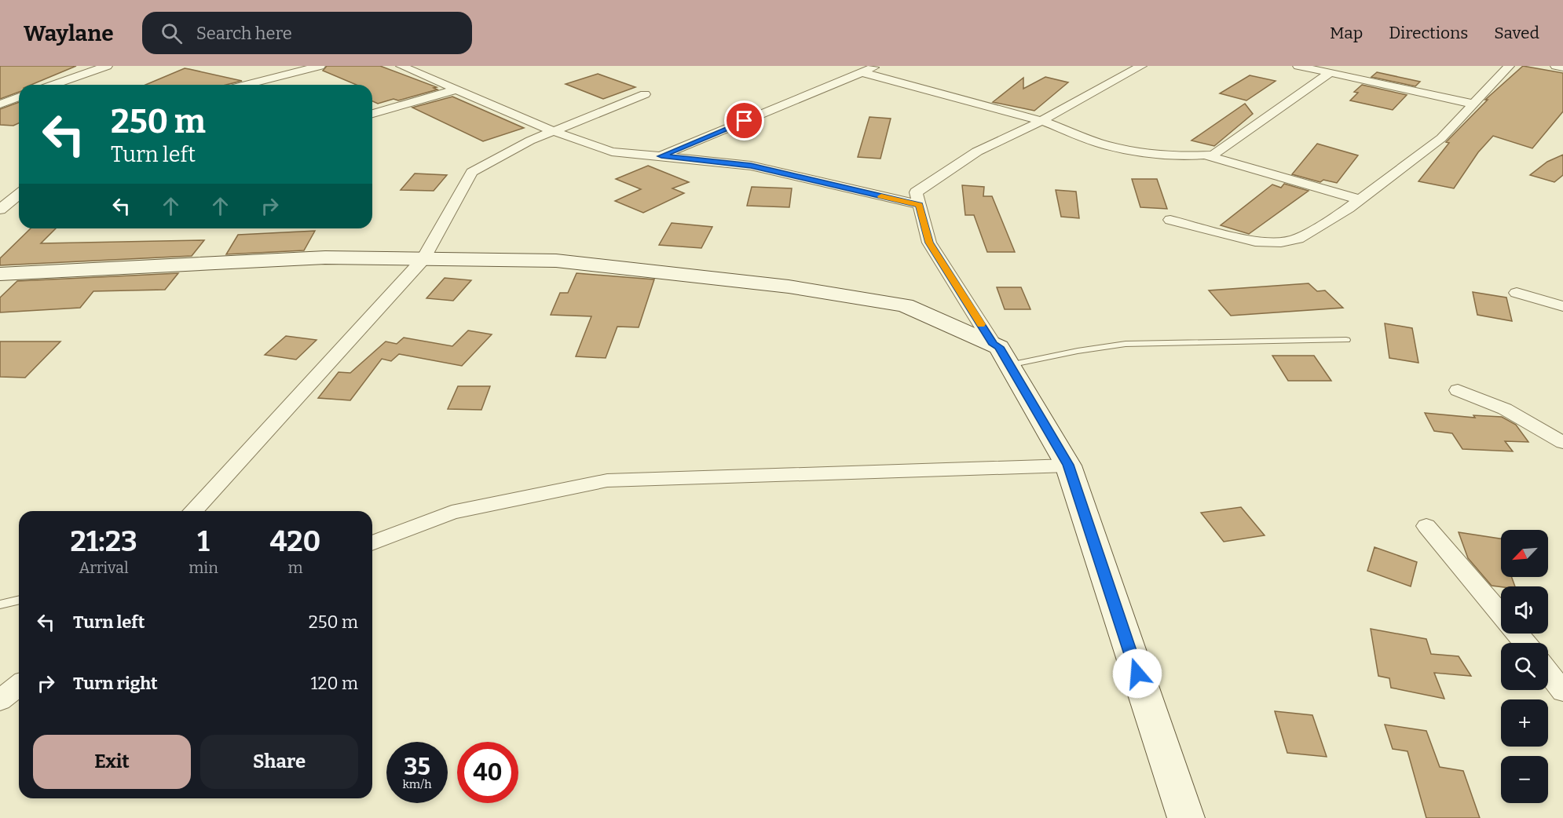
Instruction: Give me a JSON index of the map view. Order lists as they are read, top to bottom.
{
  "north": "bottom left",
  "page": {
    "header": "Waylane",
    "search": "Search here",
    "nav": ["Map", "Directions", "Saved"],
    "turn": ["250 m", "Turn left"],
    "eta": [
      "21:23",
      "Arrival",
      "1",
      "min",
      "420",
      "m"
    ],
    "map_buttons": ["+", "−"],
    "list": [
      {
        "name": "Turn left",
        "value": "250 m"
      },
      {
        "name": "Turn right",
        "value": "120 m"
      }
    ],
    "buttons": ["Exit", "Share"],
    "speed": "35 km/h",
    "limit": "40"
  }
}
